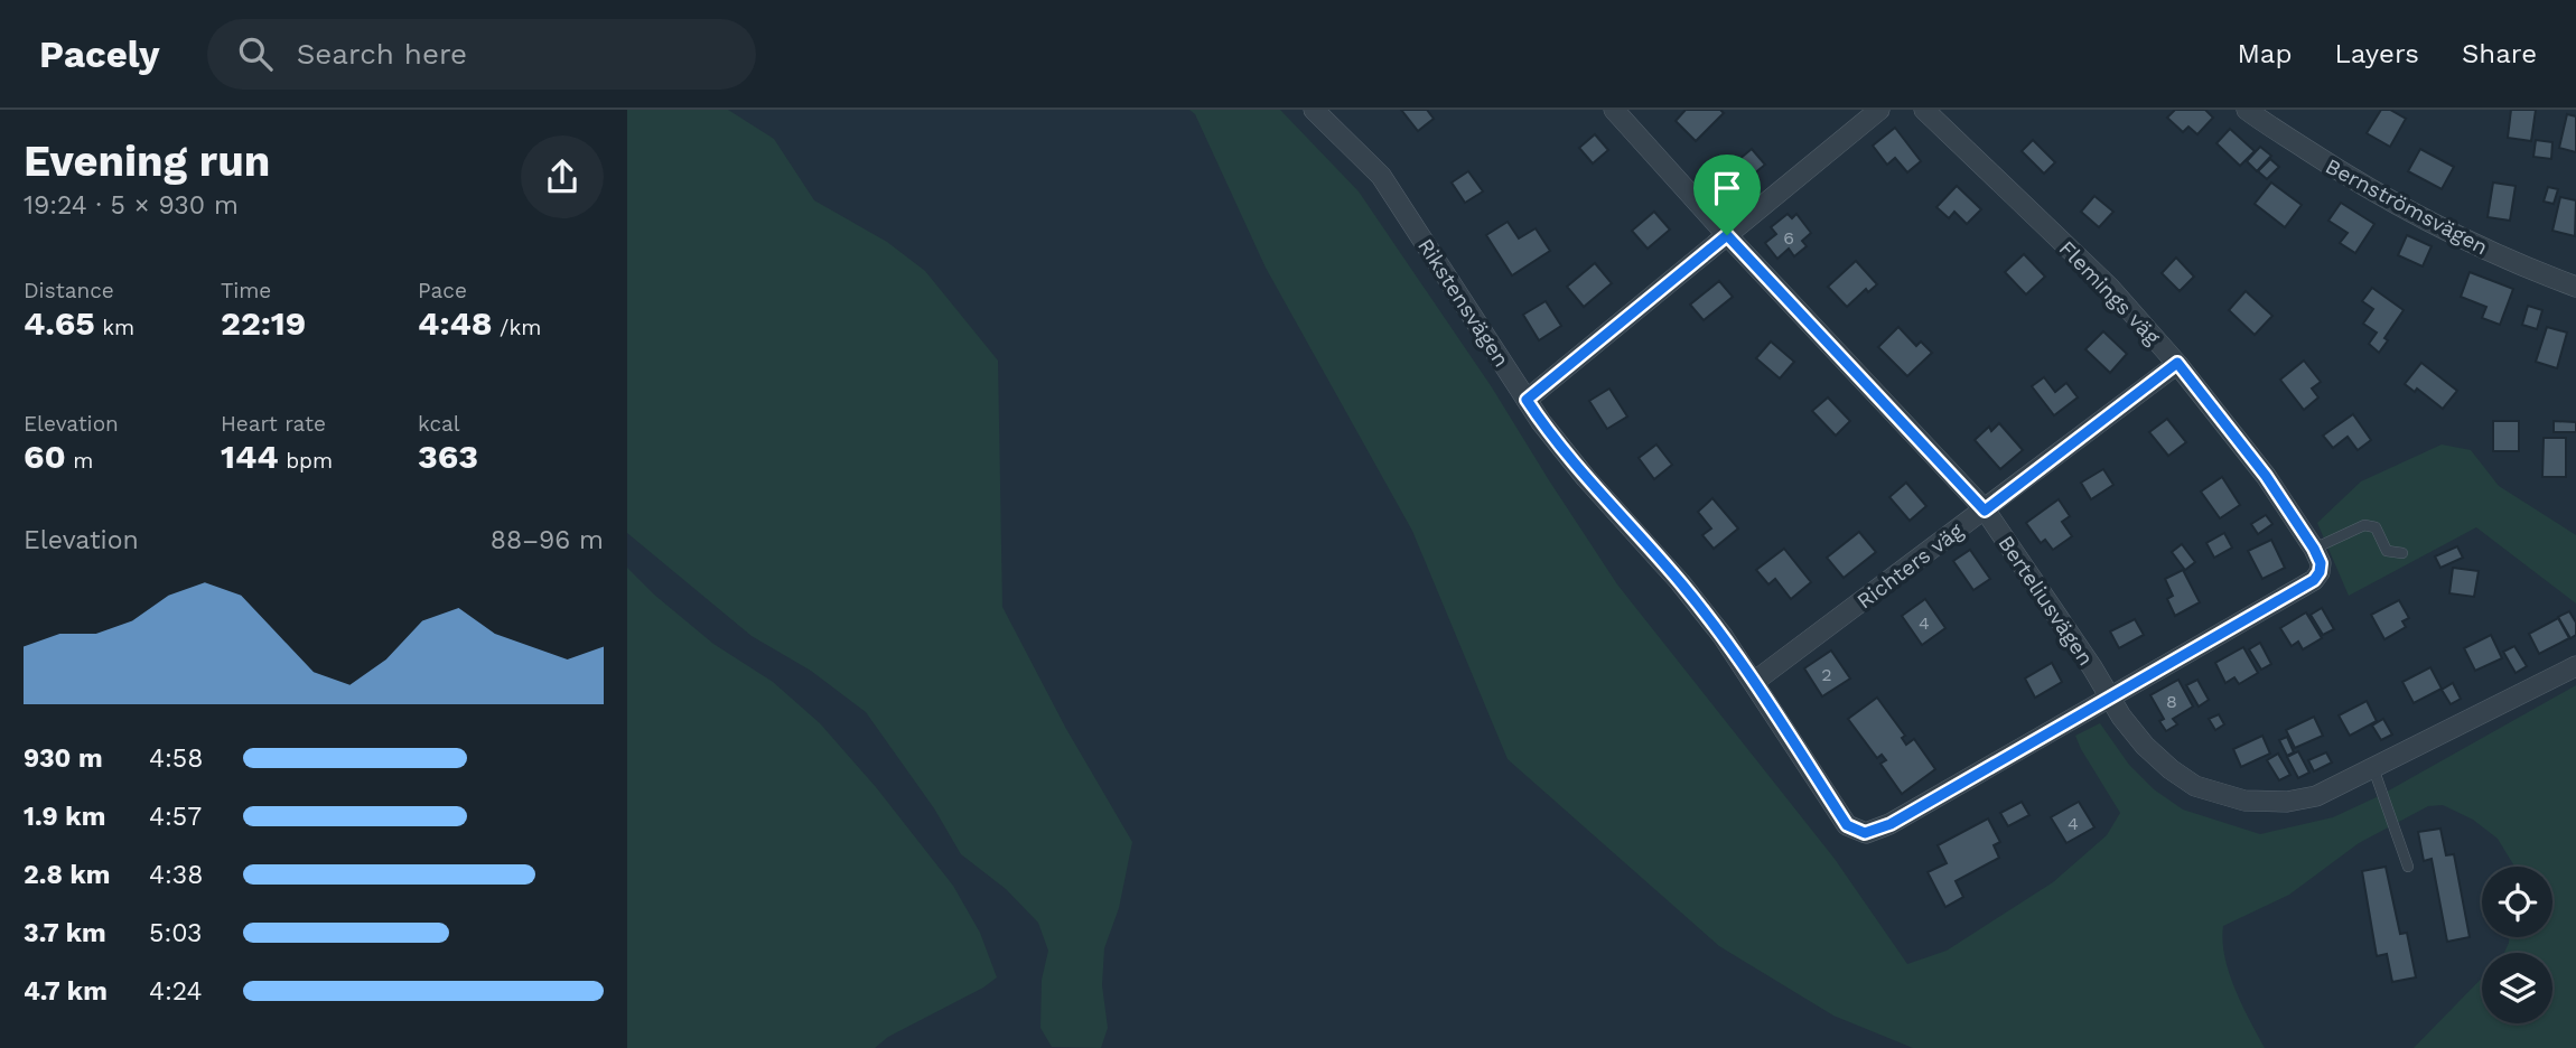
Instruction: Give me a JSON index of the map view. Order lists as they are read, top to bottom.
{
  "streets": {
    "street": [
      "Bernströmsvägen",
      "Flemings väg",
      "Rikstensvägen",
      "Richters väg",
      "Berteliusvägen"
    ]
  },
  "crossings": [
    ["Flemings väg", "Rikstensvägen"],
    ["Flemings väg", "Richters väg"],
    ["Flemings väg", "Berteliusvägen"],
    ["Rikstensvägen", "Richters väg"],
    ["Rikstensvägen", "Berteliusvägen"],
    ["Richters väg", "Berteliusvägen"]
  ],
  "house_numbers": [
    "6",
    "4",
    "2",
    "8",
    "4"
  ],
  "page": {
    "header": "Pacely",
    "search": "Search here",
    "nav": ["Map", "Layers", "Share"],
    "heading": ["Evening run", "19:24 · 5 × 930 m"],
    "stats": [
      ["Distance", "4.65 km"],
      ["Time", "22:19"],
      ["Pace", "4:48 /km"],
      ["Elevation", "60 m"],
      ["Heart rate", "144 bpm"],
      ["kcal", "363"]
    ],
    "chart": ["Elevation", "88–96 m"],
    "list": [
      {
        "name": "930 m",
        "note": "4:58"
      },
      {
        "name": "1.9 km",
        "note": "4:57"
      },
      {
        "name": "2.8 km",
        "note": "4:38"
      },
      {
        "name": "3.7 km",
        "note": "5:03"
      },
      {
        "name": "4.7 km",
        "note": "4:24"
      }
    ]
  }
}
